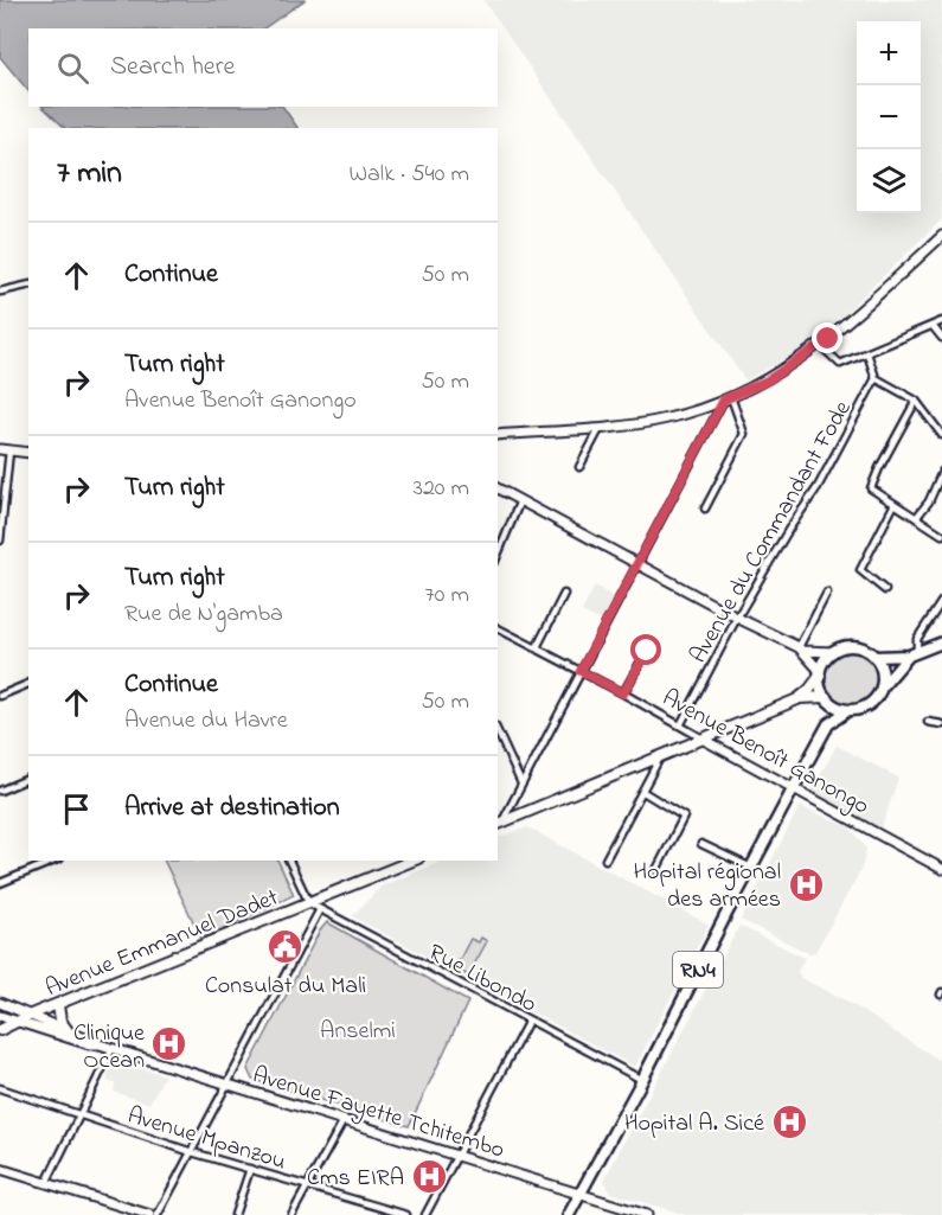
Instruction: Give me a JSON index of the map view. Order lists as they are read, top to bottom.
{
  "streets": {
    "highway": ["RN4"],
    "main road": ["Avenue Emmanuel Dadet"],
    "street": [
      "Avenue du Commandant Fode",
      "Avenue Benoît Ganongo",
      "Rue Libondo",
      "Avenue Fayette Tchitembo",
      "Avenue Mpanzou"
    ]
  },
  "crossings": [
    ["Avenue du Commandant Fode", "Avenue Benoît Ganongo"],
    ["Avenue Benoît Ganongo", "RN4"],
    ["Avenue Emmanuel Dadet", "Rue Libondo"],
    ["Avenue Emmanuel Dadet", "Avenue Fayette Tchitembo"],
    ["RN4", "Rue Libondo"],
    ["RN4", "Avenue Fayette Tchitembo"]
  ],
  "parks": ["Anselmi"],
  "places": {
    "hospital": [
      "Hopital régional des armées",
      "Clinique Ocean",
      "Hopital A. Sicé",
      "Cms EIRA"
    ],
    "public building": ["Consulat du Mali"]
  },
  "page": {
    "map_buttons": ["+", "−"],
    "search": "Search here",
    "heading": ["7 min", "Walk · 540 m"],
    "list": [
      ["Continue", "50 m"],
      ["Turn right", "Avenue Benoît Ganongo", "50 m"],
      ["Turn right", "320 m"],
      ["Turn right", "Rue de N'gamba", "70 m"],
      ["Continue", "Avenue du Havre", "50 m"],
      "Arrive at destination"
    ]
  }
}
